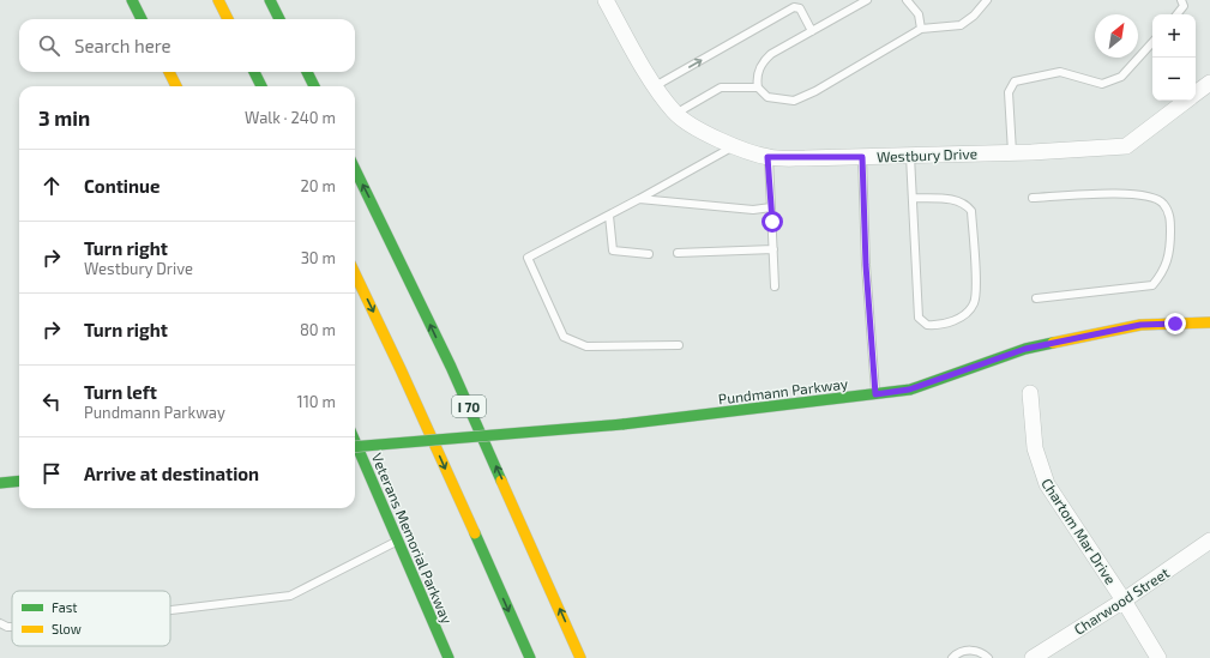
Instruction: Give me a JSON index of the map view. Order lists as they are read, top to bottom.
{
  "streets": {
    "main road": ["Pundmann Parkway", "I 70", "Veterans Memorial Parkway"],
    "street": ["Westbury Drive", "Chartom Mar Drive", "Charwood Street"]
  },
  "crossings": [
    ["Chartom Mar Drive", "Charwood Street"]
  ],
  "legend": ["Fast", "Slow"],
  "north": "top right",
  "page": {
    "map_buttons": ["+", "−"],
    "search": "Search here",
    "heading": ["3 min", "Walk · 240 m"],
    "list": [
      ["Continue", "20 m"],
      ["Turn right", "Westbury Drive", "30 m"],
      ["Turn right", "80 m"],
      ["Turn left", "Pundmann Parkway", "110 m"],
      "Arrive at destination"
    ]
  }
}
